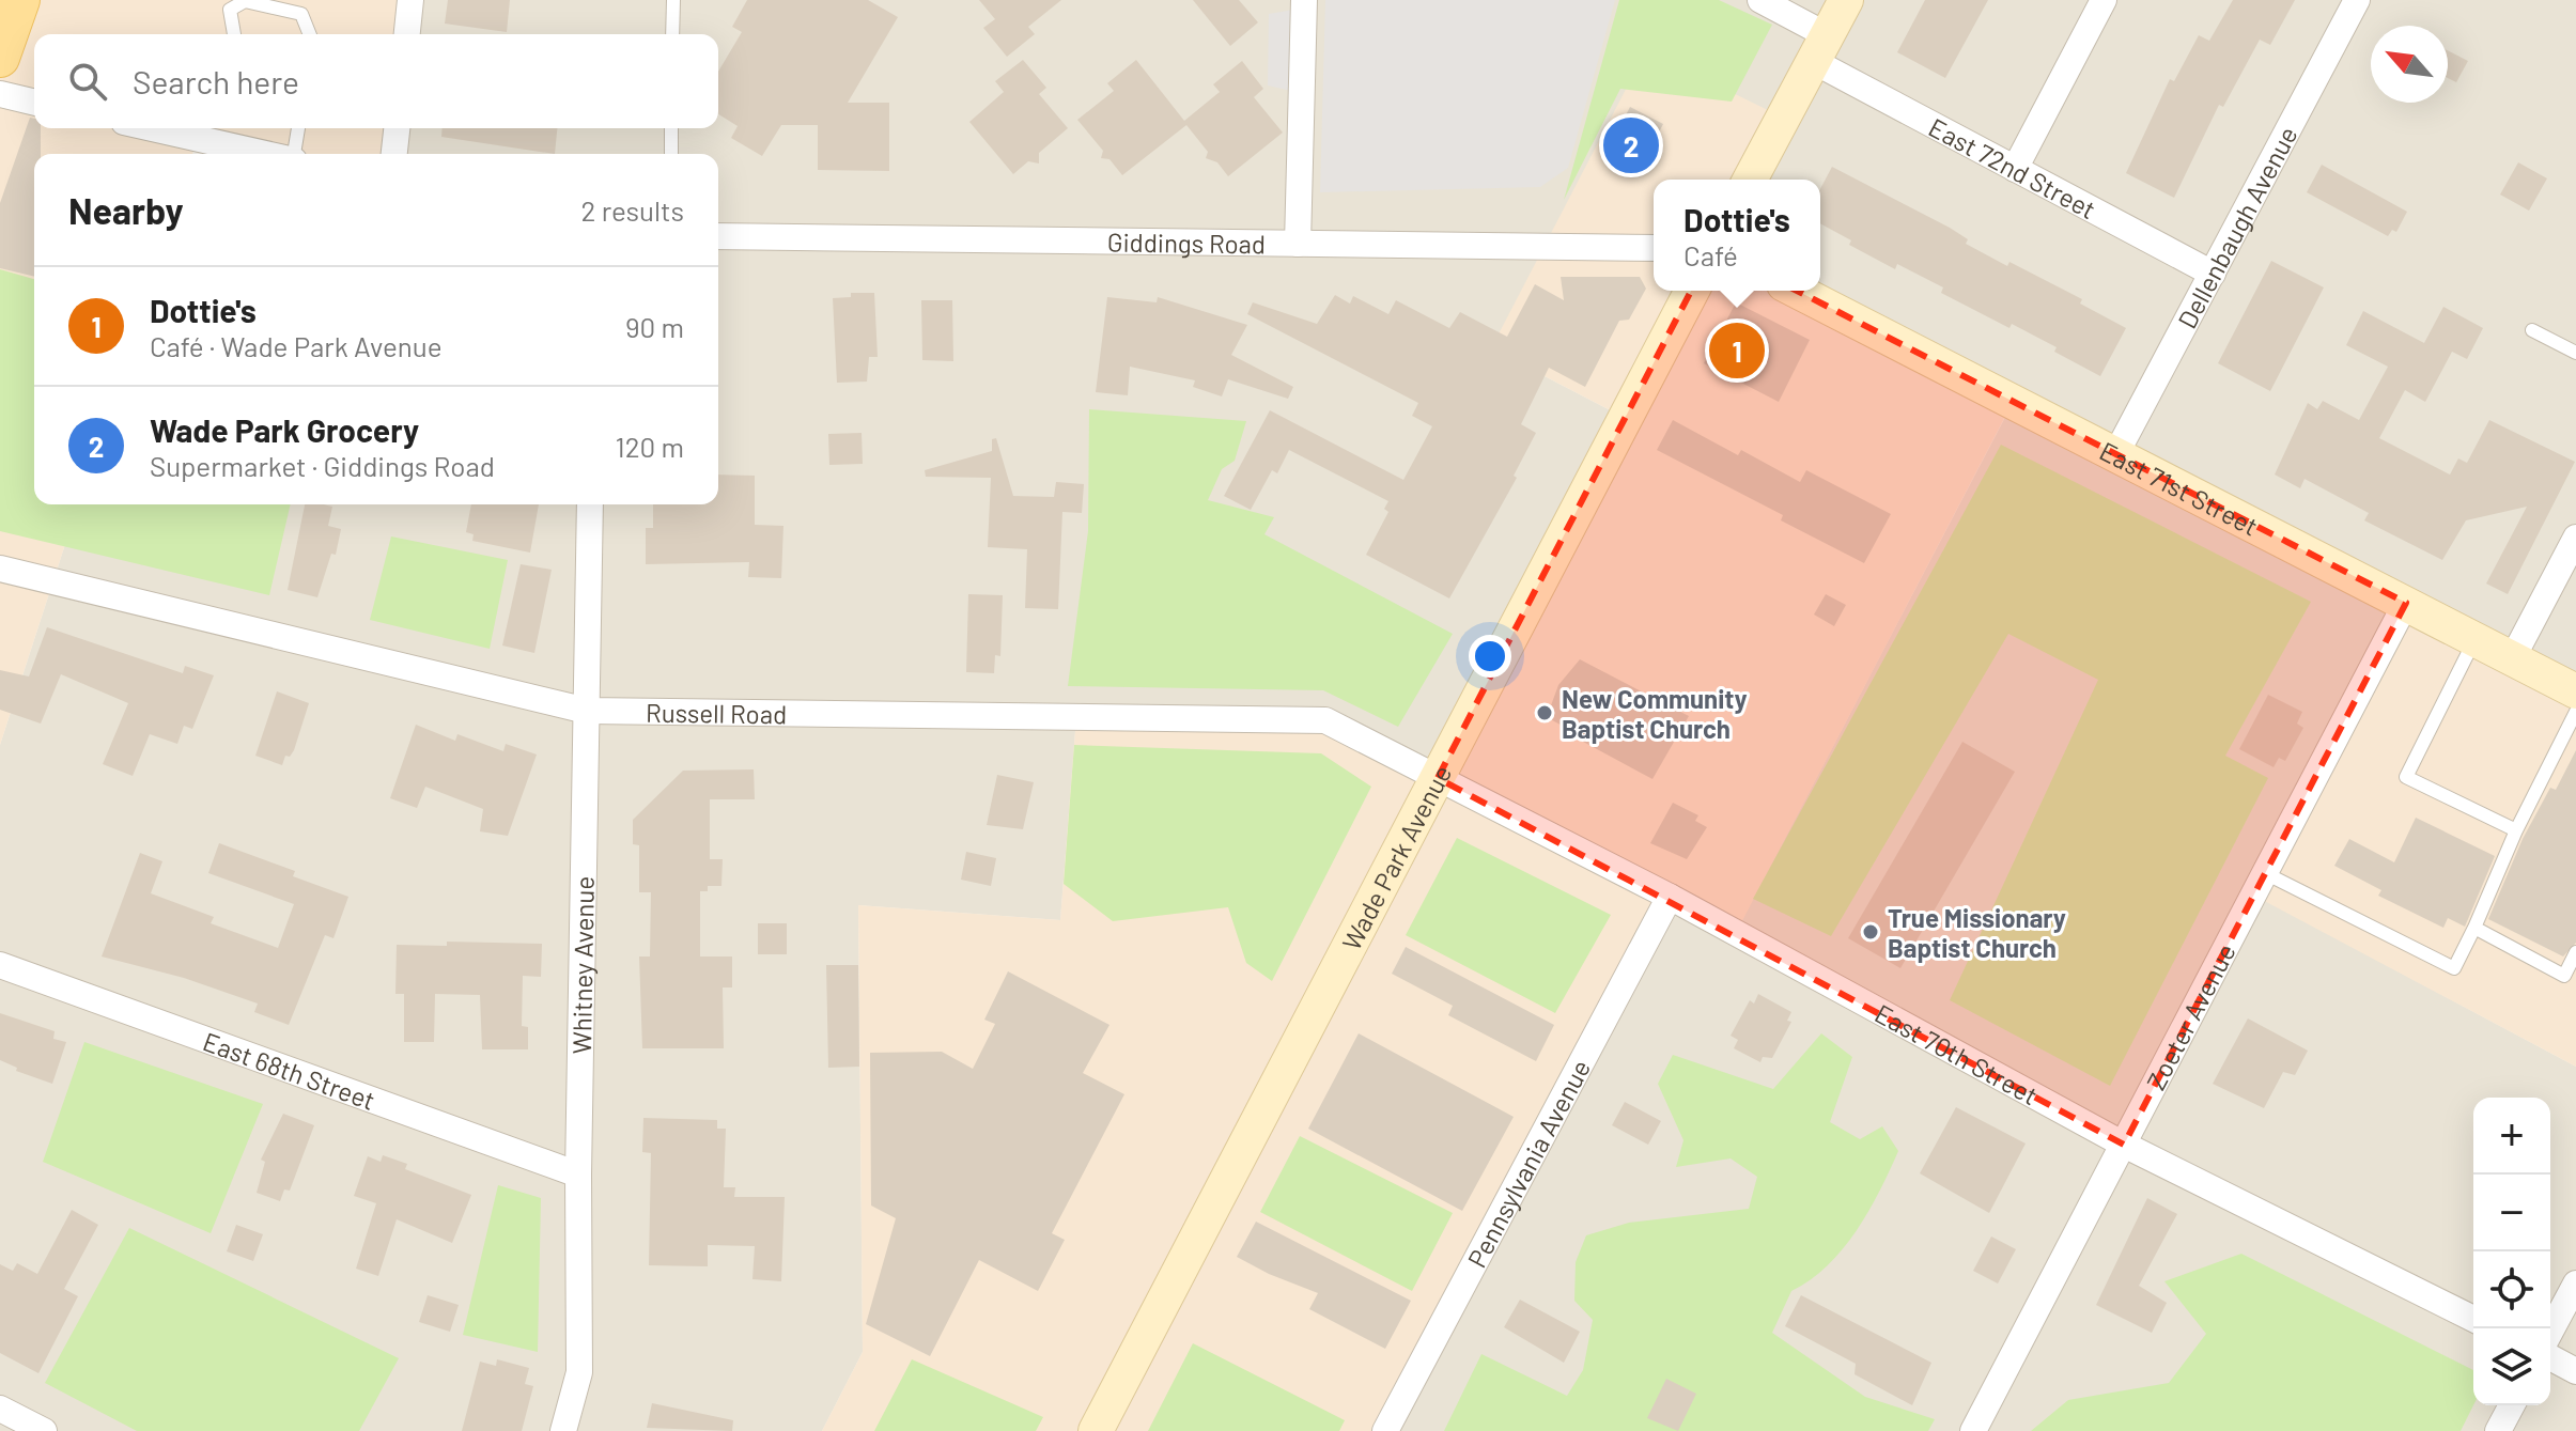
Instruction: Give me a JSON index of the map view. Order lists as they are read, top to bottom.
{
  "streets": {
    "street": [
      "East 72nd Street",
      "Dellenbaugh Avenue",
      "Giddings Road",
      "East 71st Street",
      "Russell Road",
      "Wade Park Avenue",
      "Whitney Avenue",
      "Zoeter Avenue",
      "East 70th Street",
      "East 68th Street",
      "Pennsylvania Avenue"
    ]
  },
  "crossings": [
    ["East 72nd Street", "Dellenbaugh Avenue"],
    ["Dellenbaugh Avenue", "East 71st Street"],
    ["East 71st Street", "Zoeter Avenue"],
    ["Russell Road", "Wade Park Avenue"],
    ["Russell Road", "Whitney Avenue"],
    ["Russell Road", "East 70th Street"],
    ["Wade Park Avenue", "East 70th Street"],
    ["Whitney Avenue", "East 68th Street"],
    ["Zoeter Avenue", "East 70th Street"],
    ["East 70th Street", "Pennsylvania Avenue"]
  ],
  "places": ["New Community Baptist Church", "True Missionary Baptist Church"],
  "north": "top left",
  "page": {
    "search": "Search here",
    "pins": ["2", "1"],
    "heading": ["Nearby", "2 results"],
    "popup": ["Dottie's", "Café"],
    "list": [
      {
        "mark": "1",
        "name": "Dottie's",
        "note": "Café · Wade Park Avenue",
        "value": "90 m"
      },
      {
        "mark": "2",
        "name": "Wade Park Grocery",
        "note": "Supermarket · Giddings Road",
        "value": "120 m"
      }
    ],
    "map_buttons": ["+", "−"]
  }
}
